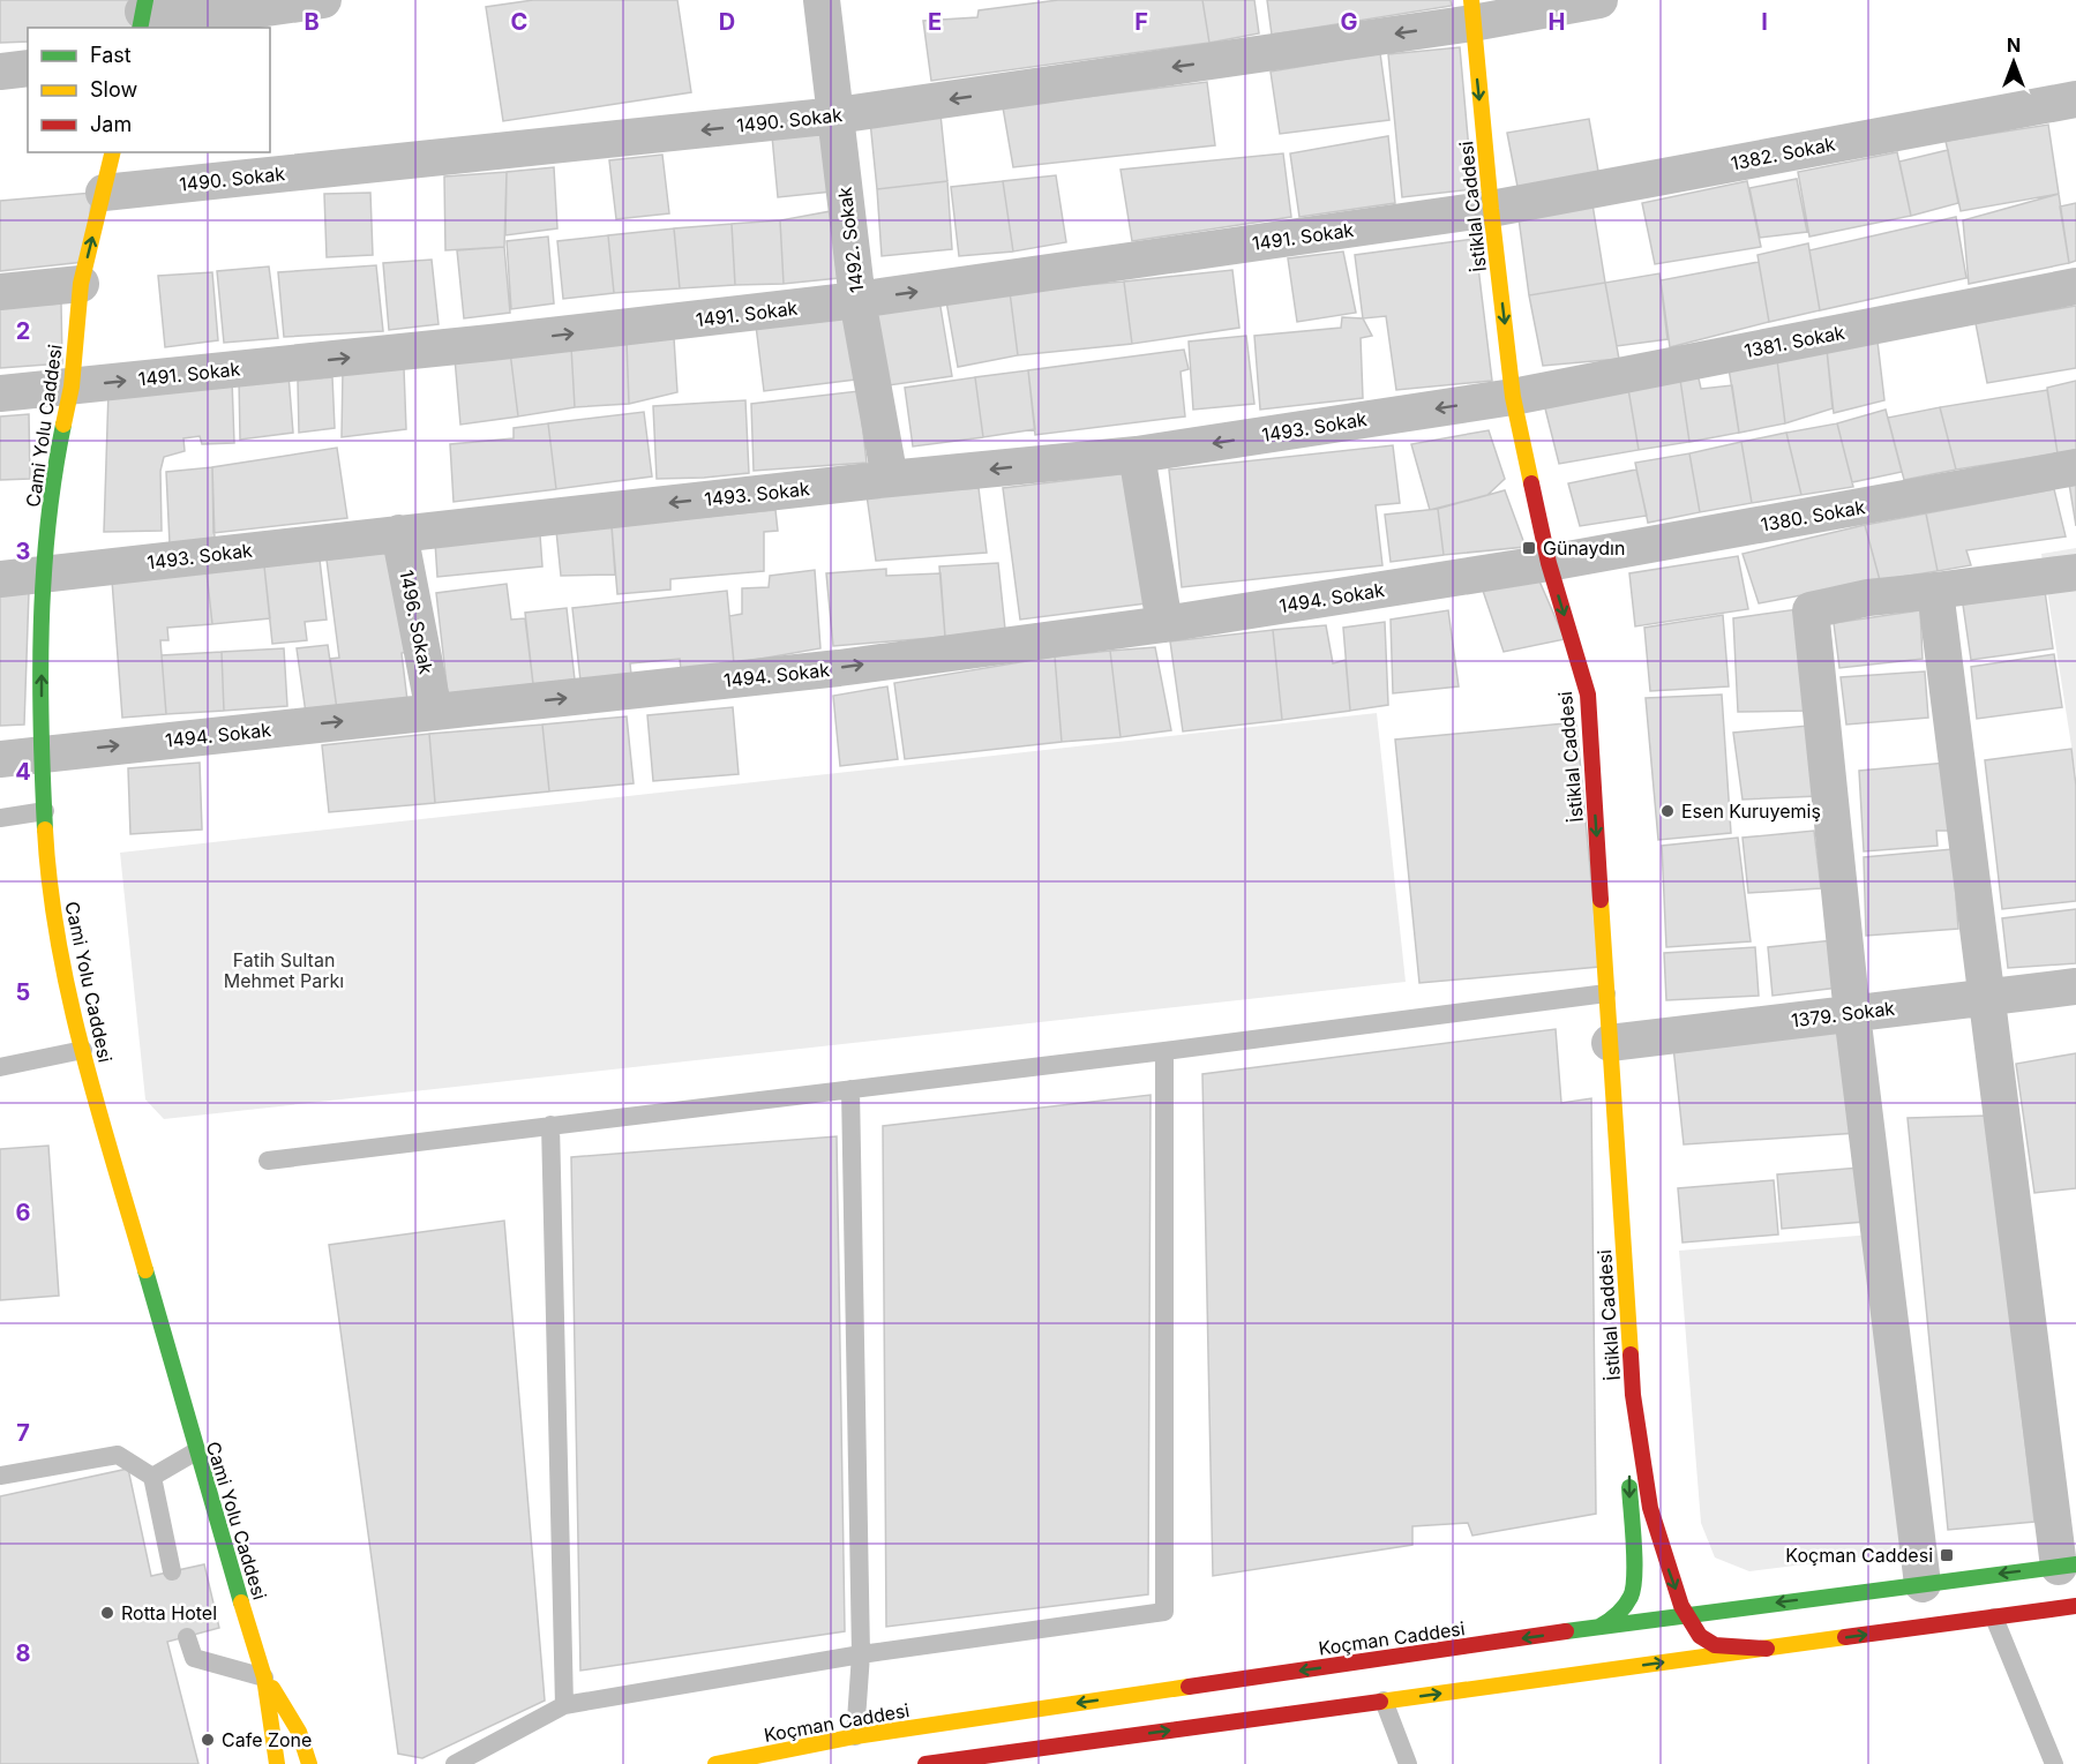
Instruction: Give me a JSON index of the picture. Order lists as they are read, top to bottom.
{
  "streets": {
    "main road": ["İstiklal Caddesi", "Cami Yolu Caddesi", "Koçman Caddesi"],
    "street": [
      "1490. Sokak",
      "1382. Sokak",
      "1491. Sokak",
      "1492. Sokak",
      "1381. Sokak",
      "1493. Sokak",
      "1380. Sokak",
      "1494. Sokak",
      "1496. Sokak",
      "1379. Sokak"
    ]
  },
  "crossings": [
    ["1490. Sokak", "İstiklal Caddesi"],
    ["1490. Sokak", "1492. Sokak"],
    ["1490. Sokak", "Cami Yolu Caddesi"],
    ["1382. Sokak", "İstiklal Caddesi"],
    ["1382. Sokak", "1491. Sokak"],
    ["İstiklal Caddesi", "1491. Sokak"],
    ["İstiklal Caddesi", "1381. Sokak"],
    ["İstiklal Caddesi", "1493. Sokak"],
    ["İstiklal Caddesi", "1380. Sokak"],
    ["İstiklal Caddesi", "1494. Sokak"],
    ["İstiklal Caddesi", "1379. Sokak"],
    ["1491. Sokak", "1492. Sokak"],
    ["1491. Sokak", "Cami Yolu Caddesi"],
    ["1492. Sokak", "1493. Sokak"],
    ["1381. Sokak", "1493. Sokak"],
    ["Cami Yolu Caddesi", "1493. Sokak"],
    ["Cami Yolu Caddesi", "1494. Sokak"],
    ["1493. Sokak", "1496. Sokak"],
    ["1380. Sokak", "1494. Sokak"],
    ["1494. Sokak", "1496. Sokak"]
  ],
  "one_way": [
    "1490. Sokak",
    "İstiklal Caddesi",
    "1491. Sokak",
    "1493. Sokak",
    "1494. Sokak"
  ],
  "parks": ["Fatih Sultan Mehmet Parkı"],
  "places": {
    "transit": ["Günaydın", "Koçman Caddesi"],
    "other": ["Esen Kuruyemiş", "Rotta Hotel", "Cafe Zone"]
  },
  "legend": ["Fast", "Slow", "Jam"],
  "north": "top",
  "grid": {
    "columns": [
      "B",
      "C",
      "D",
      "E",
      "F",
      "G",
      "H",
      "I"
    ],
    "rows": [
      "2",
      "3",
      "4",
      "5",
      "6",
      "7",
      "8"
    ]
  }
}
